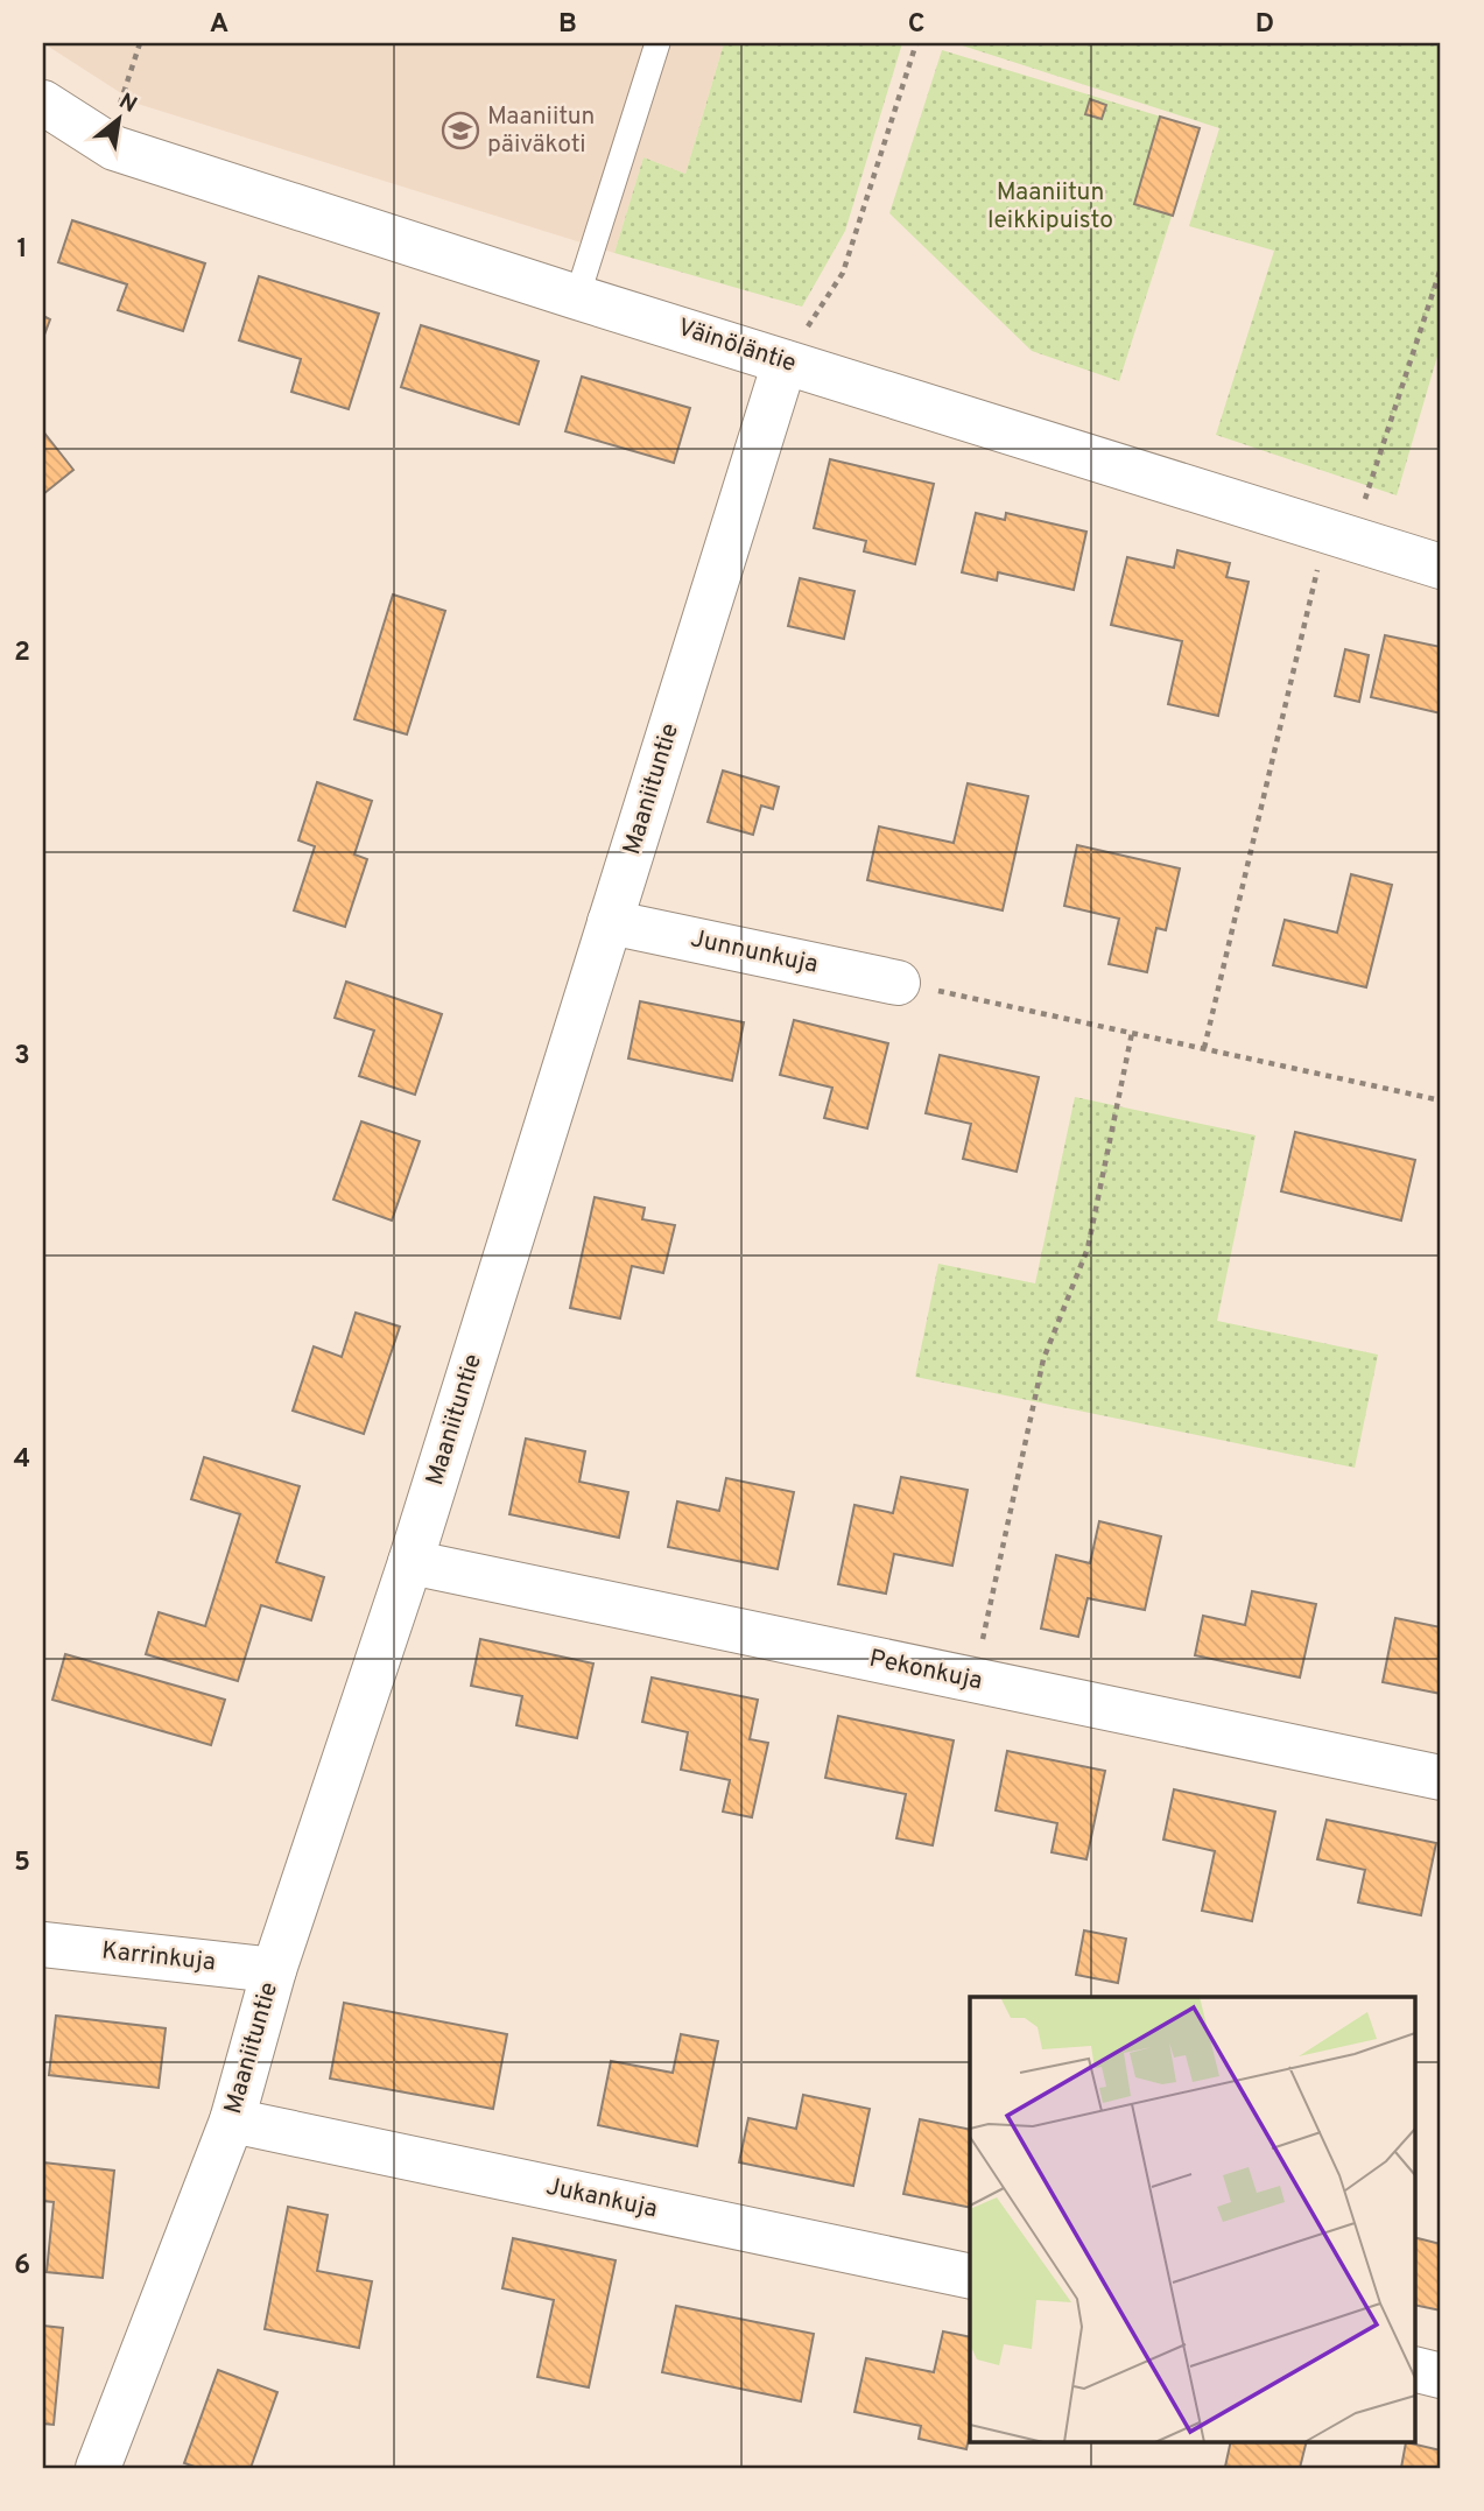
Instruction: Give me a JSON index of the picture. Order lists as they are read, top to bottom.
{
  "streets": {
    "street": [
      "Väinöläntie",
      "Maaniituntie",
      "Junnunkuja",
      "Pekonkuja",
      "Karrinkuja",
      "Jukankuja"
    ]
  },
  "crossings": [
    ["Väinöläntie", "Maaniituntie"],
    ["Maaniituntie", "Junnunkuja"],
    ["Maaniituntie", "Pekonkuja"],
    ["Maaniituntie", "Karrinkuja"],
    ["Maaniituntie", "Jukankuja"]
  ],
  "parks": ["Maaniitun leikkipuisto"],
  "places": {
    "school or university": ["Maaniitun päiväkoti"]
  },
  "north": "top right",
  "grid": {
    "columns": [
      "A",
      "B",
      "C",
      "D"
    ],
    "rows": [
      "1",
      "2",
      "3",
      "4",
      "5",
      "6"
    ]
  }
}
